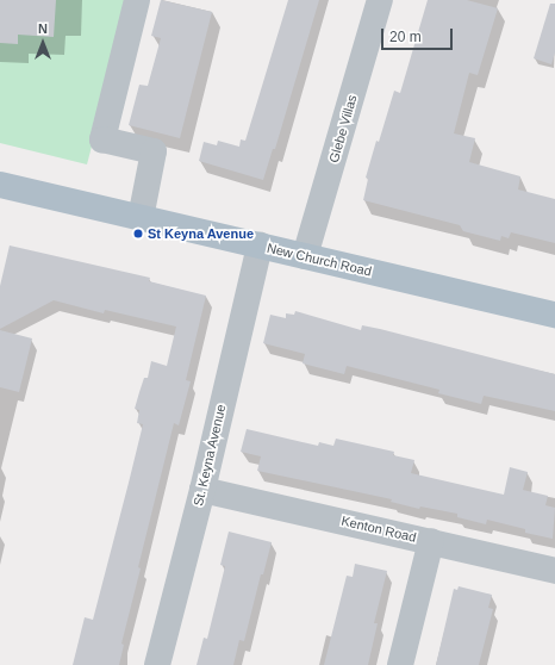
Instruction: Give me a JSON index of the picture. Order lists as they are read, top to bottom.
{
  "streets": {
    "main road": ["New Church Road"],
    "street": ["Glebe Villas", "St. Keyna Avenue", "Kenton Road"]
  },
  "crossings": [
    ["Glebe Villas", "New Church Road"],
    ["New Church Road", "St. Keyna Avenue"],
    ["St. Keyna Avenue", "Kenton Road"]
  ],
  "places": ["St Keyna Avenue"],
  "scale_bar": "20 m",
  "north": "top"
}
